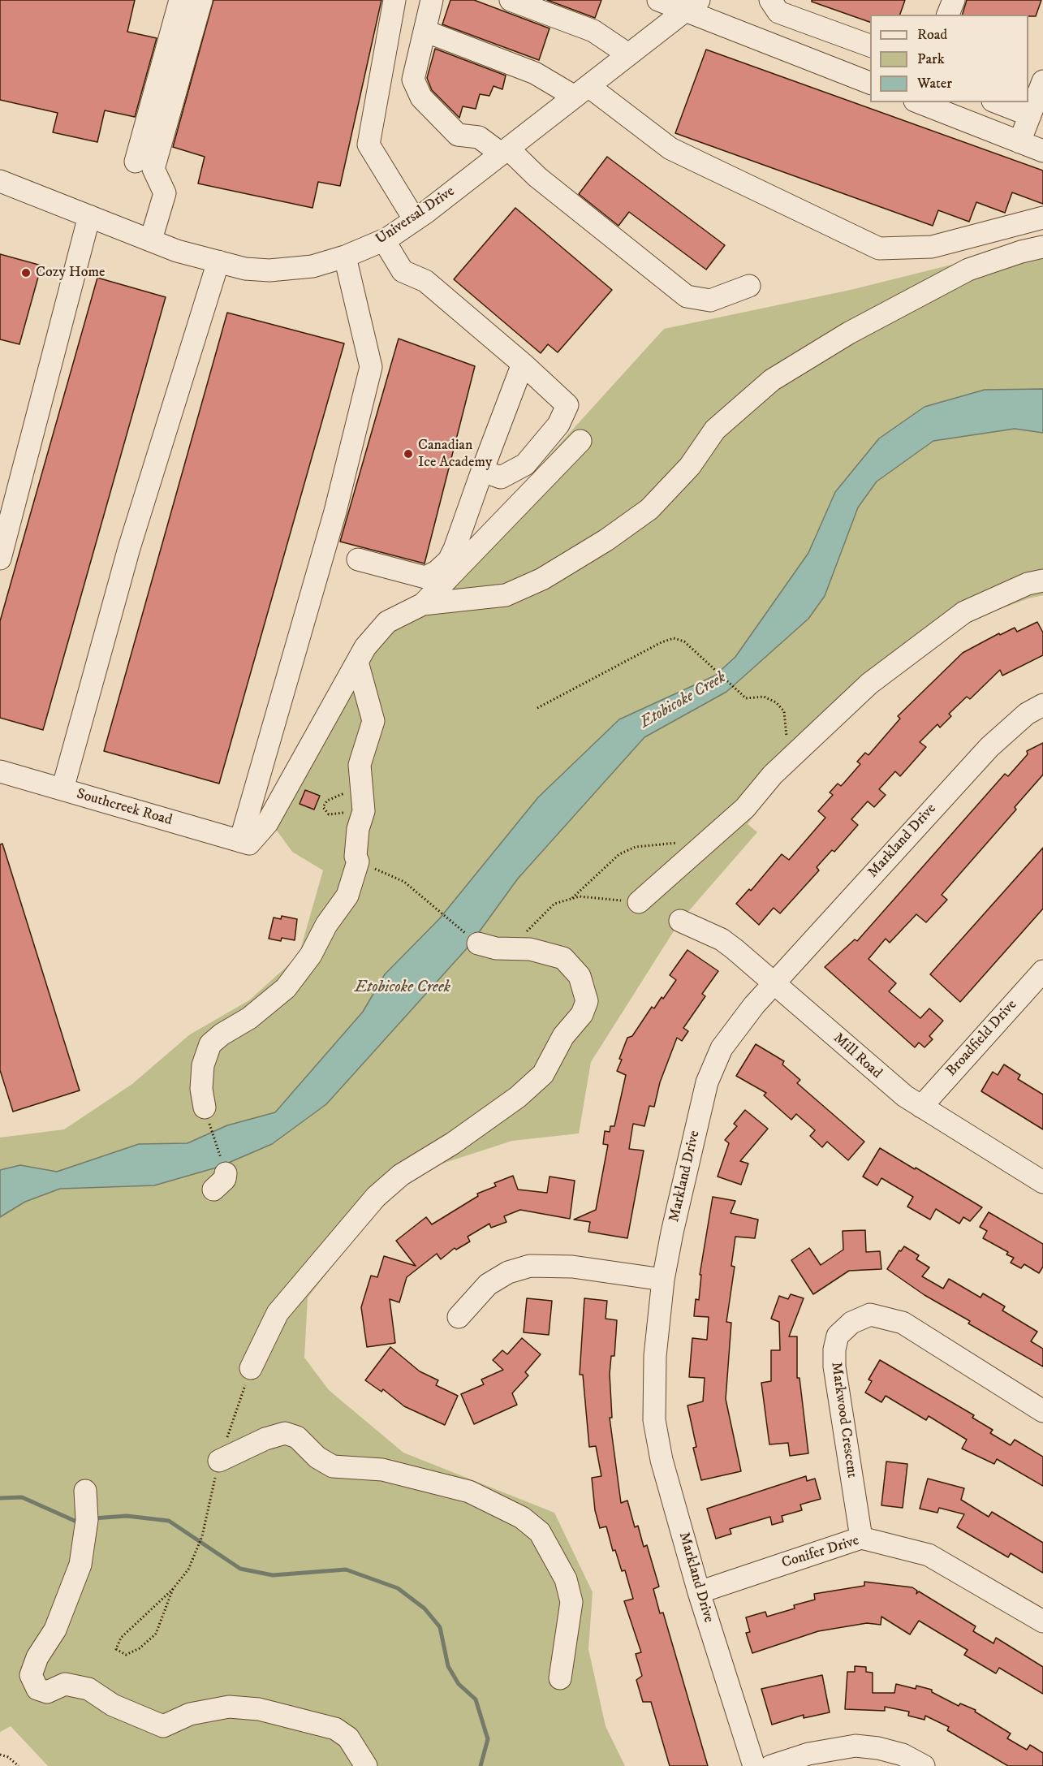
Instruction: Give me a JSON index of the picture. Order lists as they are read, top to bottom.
{
  "streets": {
    "street": [
      "Universal Drive",
      "Southcreek Road",
      "Markland Drive",
      "Broadfield Drive",
      "Mill Road",
      "Markwood Crescent",
      "Conifer Drive"
    ]
  },
  "crossings": [
    ["Markland Drive", "Mill Road"],
    ["Markland Drive", "Conifer Drive"],
    ["Broadfield Drive", "Mill Road"],
    ["Markwood Crescent", "Conifer Drive"]
  ],
  "water": ["Etobicoke Creek"],
  "places": ["Cozy Home", "Canadian Ice Academy"],
  "legend": ["Road", "Park", "Water"]
}
